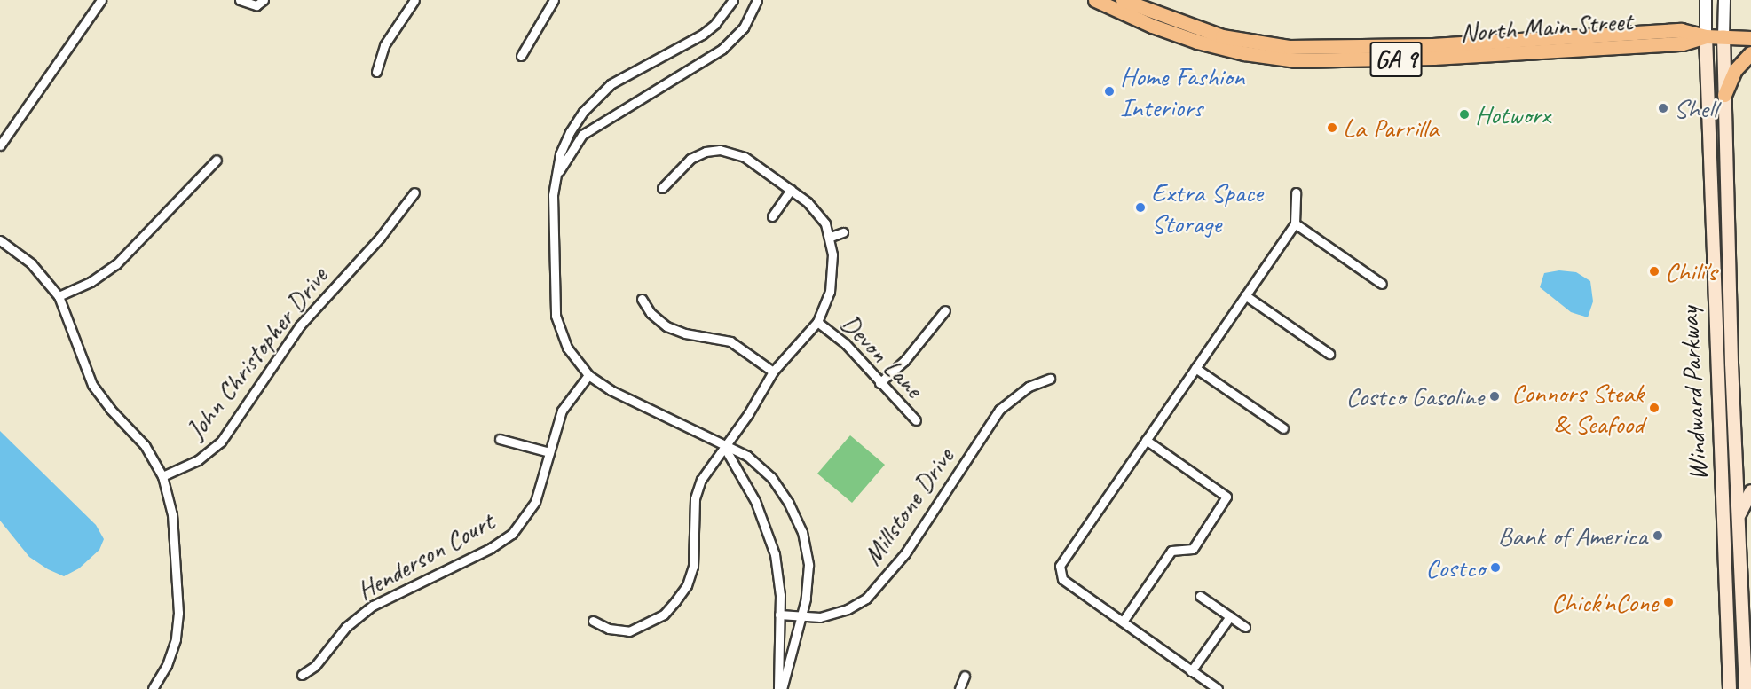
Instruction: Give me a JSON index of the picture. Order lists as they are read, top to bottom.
{
  "streets": {
    "main road": ["North Main Street", "GA 9", "Windward Parkway"],
    "street": [
      "John Christopher Drive",
      "Devon Lane",
      "Millstone Drive",
      "Henderson Court"
    ]
  },
  "crossings": [
    ["North Main Street", "GA 9"],
    ["North Main Street", "Windward Parkway"],
    ["GA 9", "Windward Parkway"]
  ],
  "places": [
    "Home Fashion Interiors",
    "Shell",
    "Hotworx",
    "La Parrilla",
    "Extra Space Storage",
    "Chili's",
    "Costco Gasoline",
    "Connors Steak & Seafood",
    "Bank of America",
    "Costco",
    "Chick'nCone"
  ]
}
